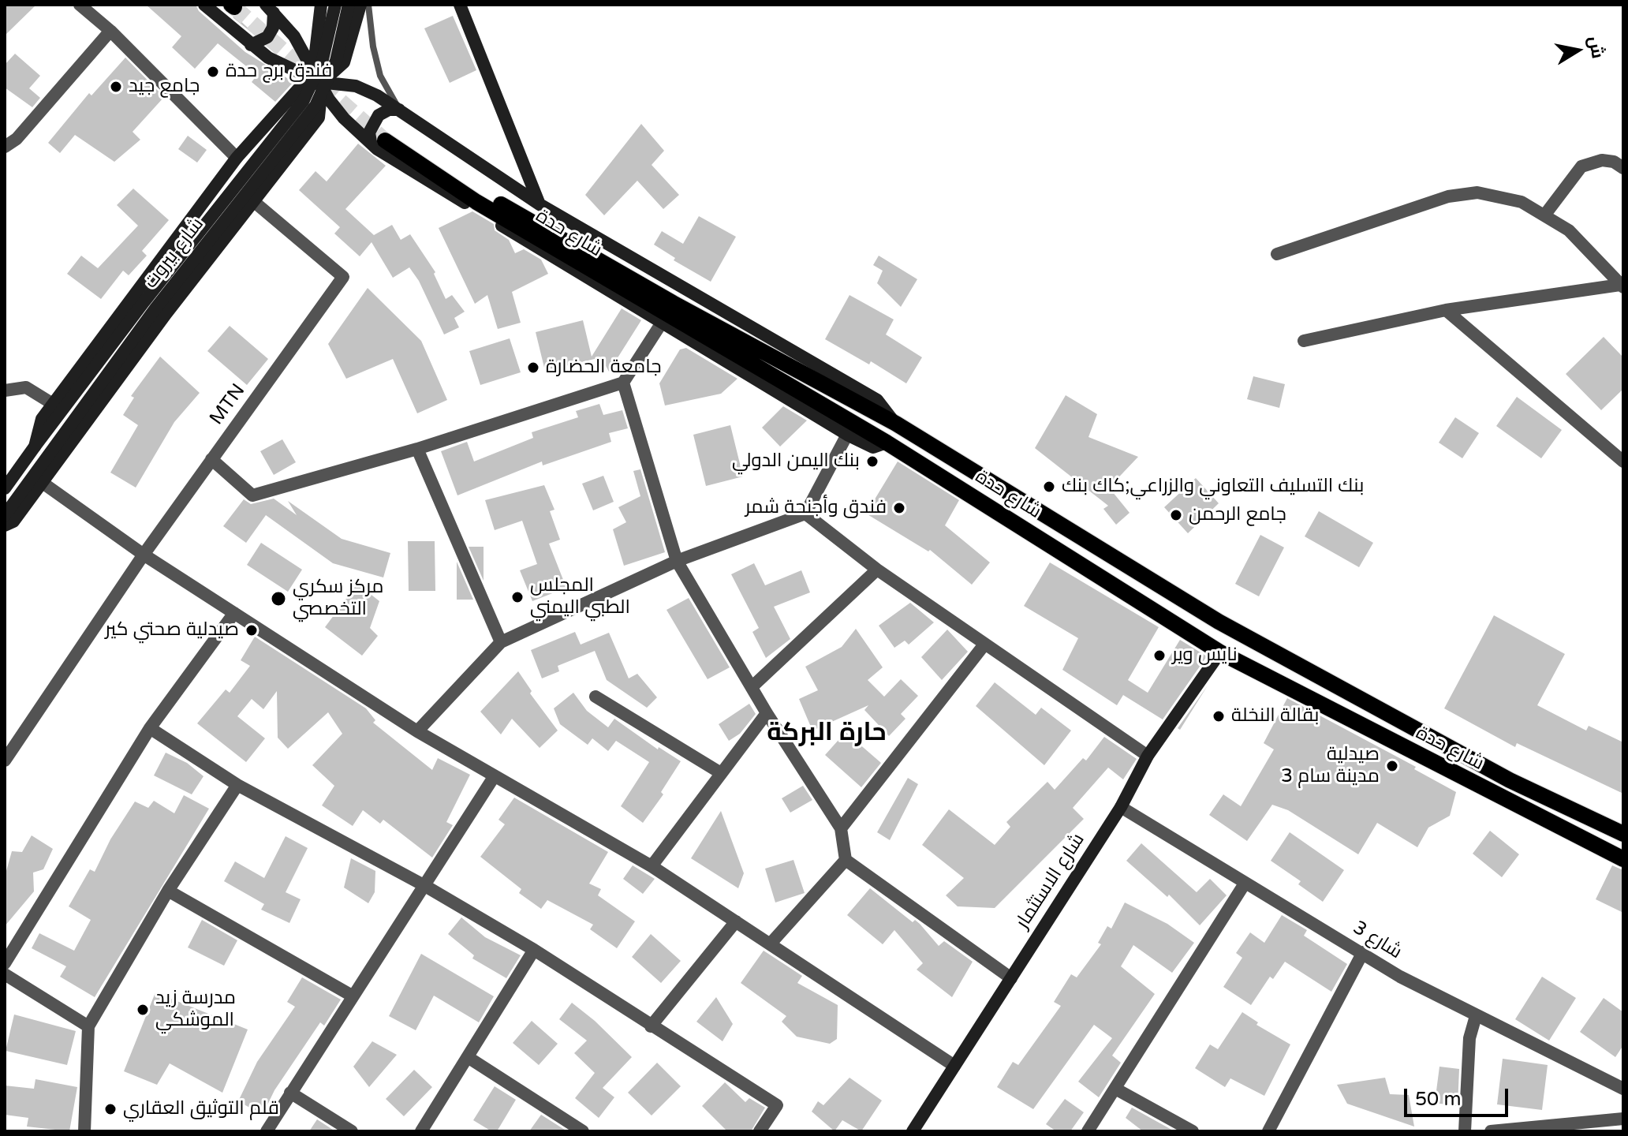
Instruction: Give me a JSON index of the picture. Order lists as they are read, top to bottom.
{
  "streets": {
    "main road": ["شارع حدة"],
    "street": [
      "شارع بيروت",
      "MTN",
      "شارع الاستثمار",
      "شارع 3"
    ]
  },
  "crossings": [
    ["شارع حدة", "شارع الاستثمار"],
    ["شارع الاستثمار", "شارع 3"]
  ],
  "districts": ["حارة البركة"],
  "places": [
    "فندق برج حدة",
    "جامع جيد",
    "جامعة الحضارة",
    "بنك اليمن الدولي",
    "بنك التسليف التعاوني والزراعي;كاك بنك",
    "فندق وأجنحة شمر",
    "جامع الرحمن",
    "المجلس الطبي اليمني",
    "مركز سكري التخصصي",
    "صيدلية صحتي كير",
    "نايس وير",
    "بقالة النخلة",
    "صيدلية مدينة سام 3",
    "مدرسة زيد الموشكي",
    "قلم التوثيق العقاري"
  ],
  "scale_bar": "50 m",
  "north": "right"
}
